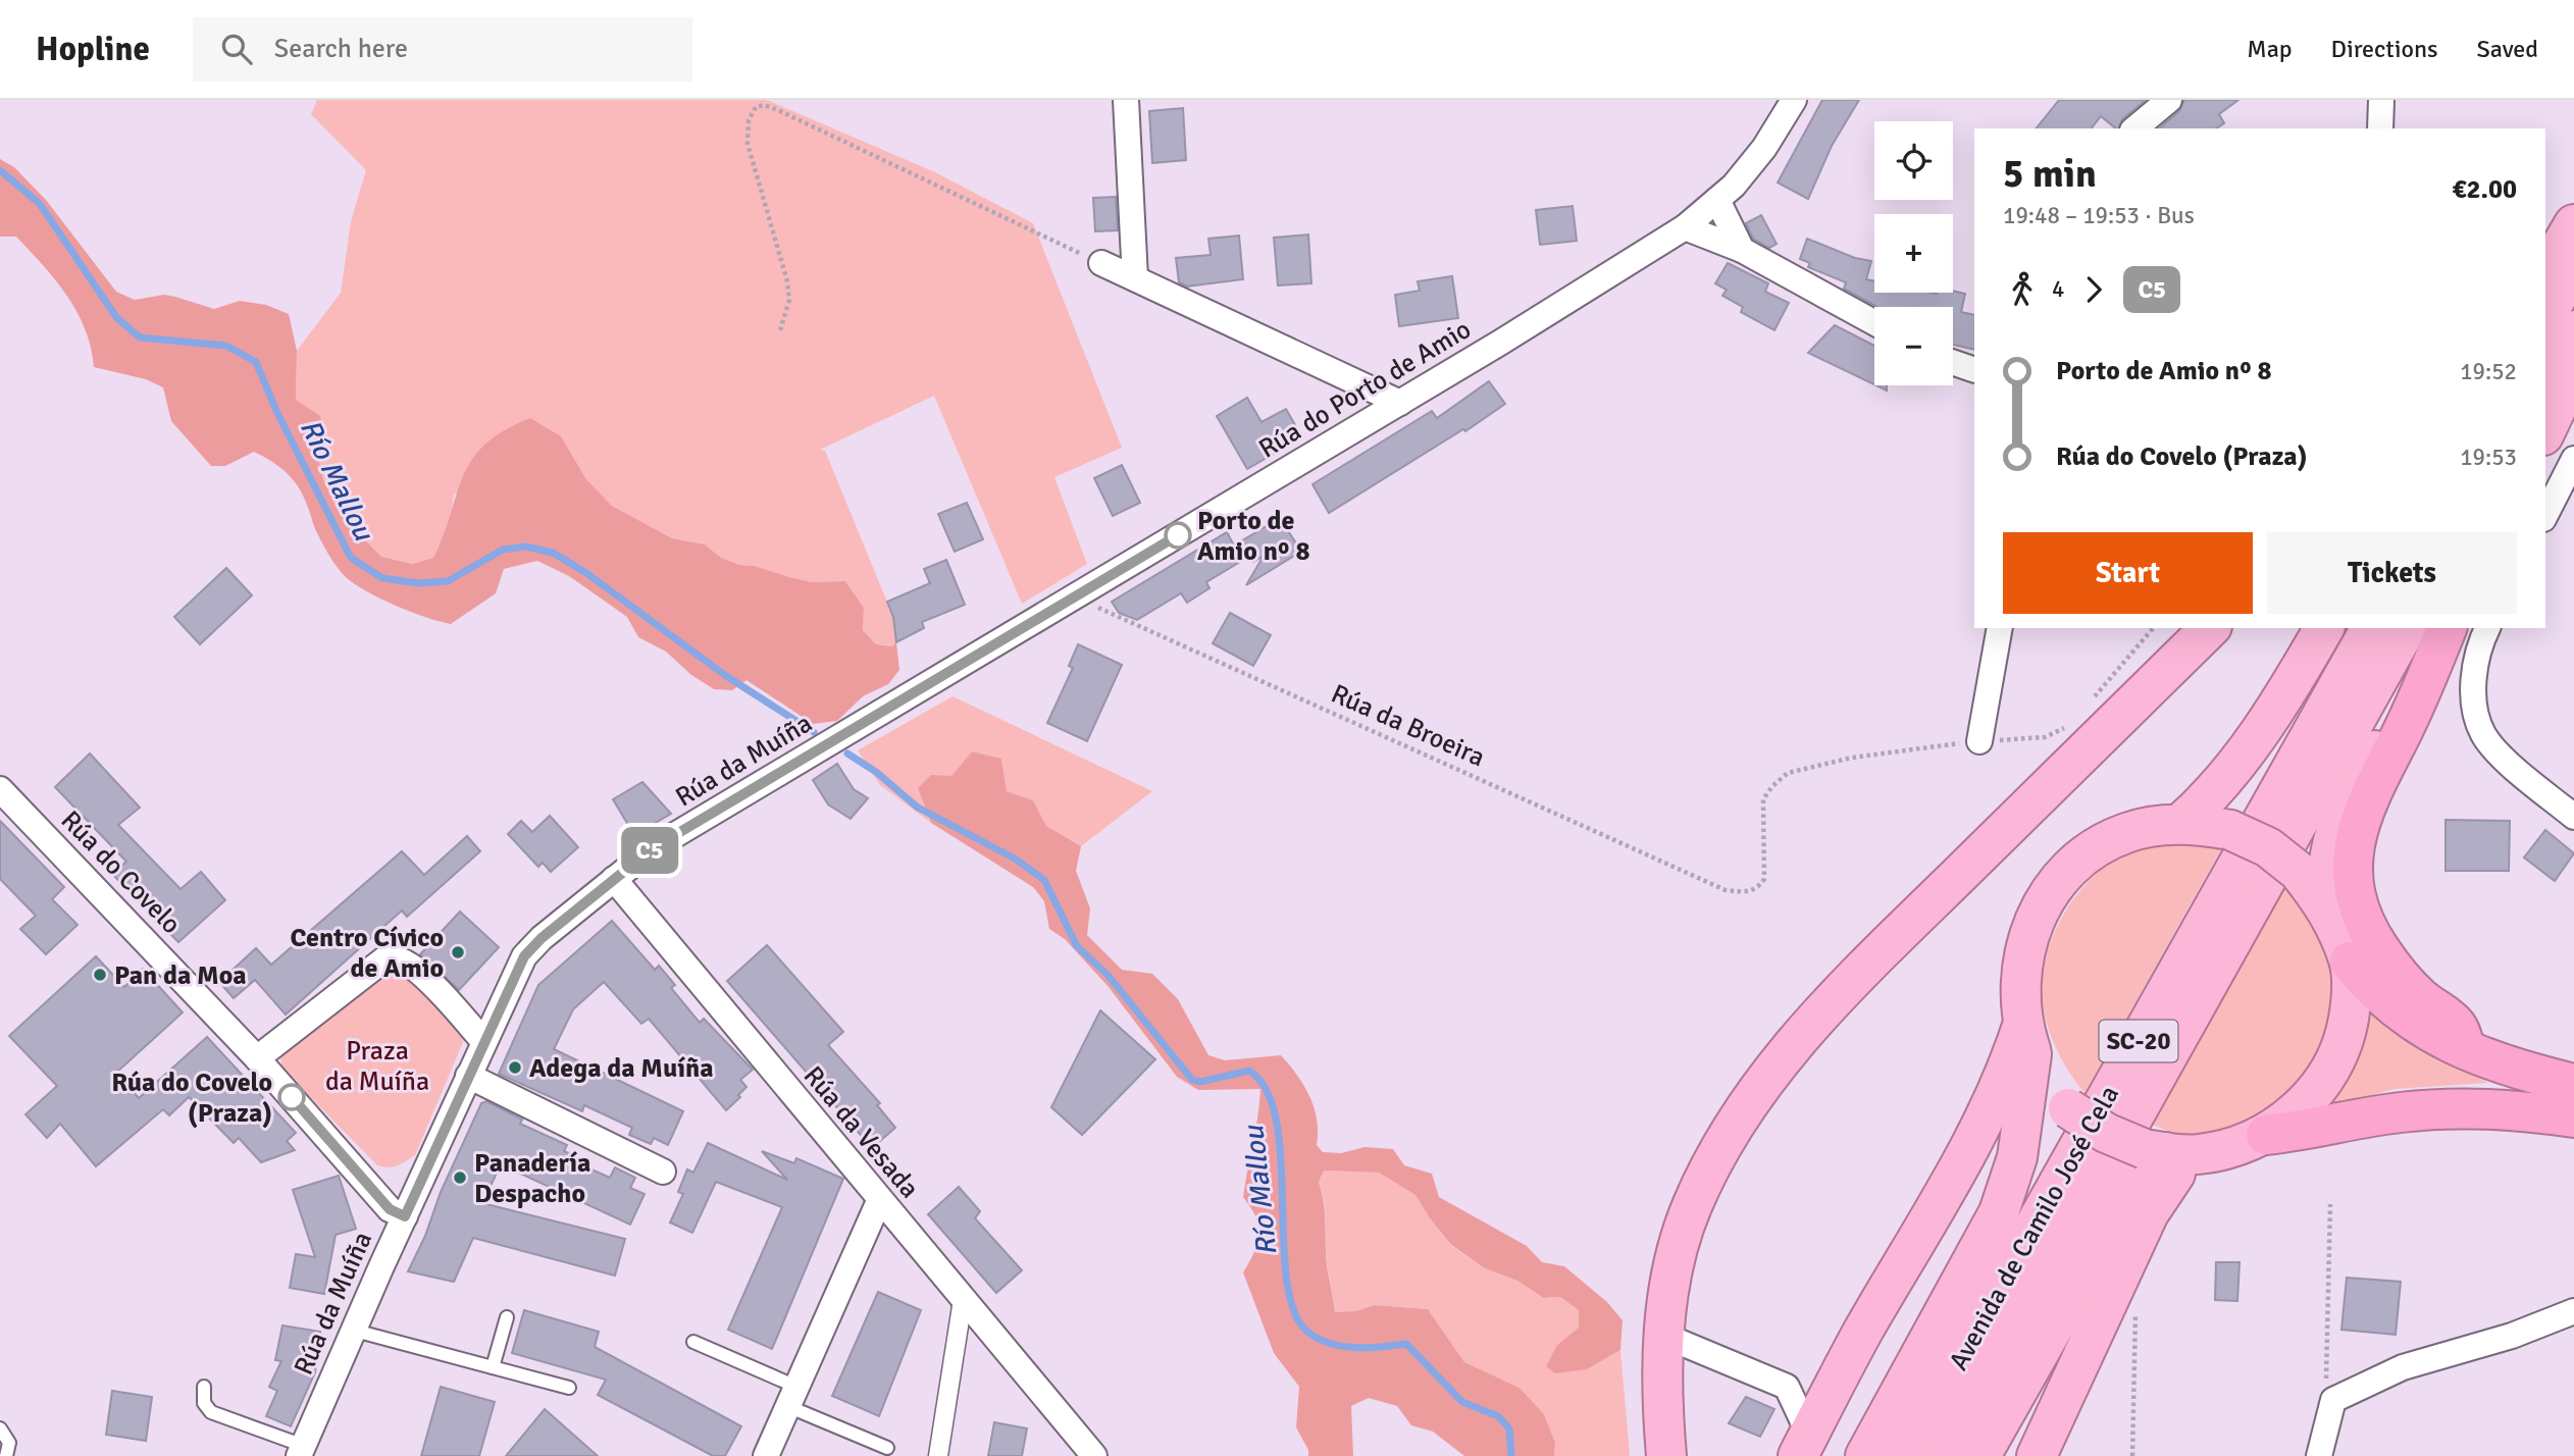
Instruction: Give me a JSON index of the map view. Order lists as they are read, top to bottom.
{
  "streets": {
    "highway": ["SC-20", "Avenida de Camilo José Cela"],
    "street": [
      "Rúa do Porto de Amio",
      "Rúa da Muíña",
      "Rúa do Covelo",
      "Rúa da Vesada"
    ],
    "path": ["Rúa da Broeira"]
  },
  "crossings": [
    ["Rúa do Porto de Amio", "Rúa da Broeira"],
    ["Rúa do Porto de Amio", "Rúa da Muíña"],
    ["Rúa da Broeira", "Rúa da Muíña"],
    ["Rúa da Muíña", "Rúa do Covelo"],
    ["Rúa da Muíña", "Rúa da Vesada"]
  ],
  "water": ["Río Mallou"],
  "parks": ["Praza da Muíña"],
  "places": [
    "Porto de Amio nº 8",
    "Centro Cívico de Amio",
    "Pan da Moa",
    "Adega da Muíña",
    "Rúa do Covelo (Praza)",
    "Panadería Despacho"
  ],
  "lines": ["bus line C5"],
  "page": {
    "header": "Hopline",
    "search": "Search here",
    "nav": ["Map", "Directions", "Saved"],
    "on_map": "C5",
    "map_buttons": ["+", "−"],
    "heading": ["5 min", "19:48 – 19:53 · Bus", "€2.00"],
    "legs": ["4", "C5"],
    "list": [
      {
        "name": "Porto de Amio nº 8",
        "value": "19:52"
      },
      {
        "name": "Rúa do Covelo (Praza)",
        "value": "19:53"
      }
    ],
    "buttons": ["Start", "Tickets"]
  }
}
